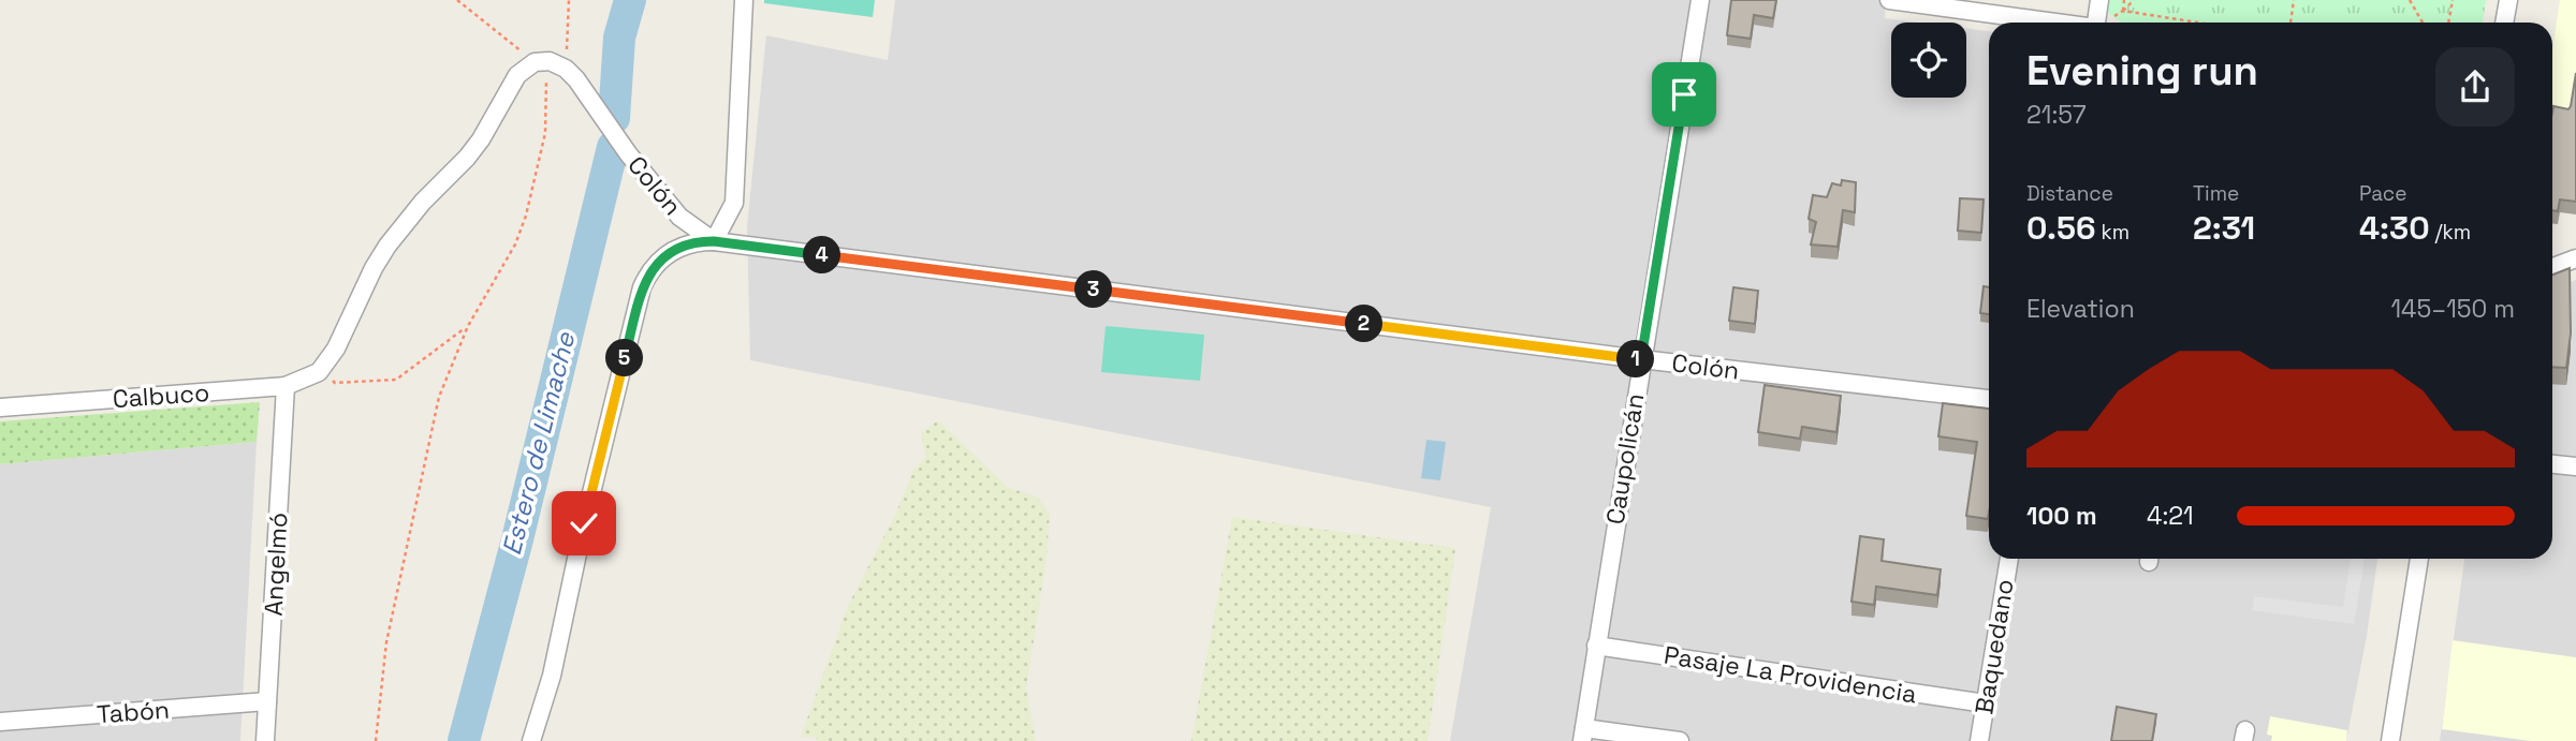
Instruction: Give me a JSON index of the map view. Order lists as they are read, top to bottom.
{
  "streets": {
    "street": [
      "Colón",
      "Calbuco",
      "Caupolicán",
      "Angelmó",
      "Baquedano",
      "Pasaje La Providencia",
      "Tabón"
    ]
  },
  "crossings": [
    ["Colón", "Caupolicán"],
    ["Calbuco", "Angelmó"],
    ["Caupolicán", "Pasaje La Providencia"],
    ["Angelmó", "Tabón"],
    ["Baquedano", "Pasaje La Providencia"]
  ],
  "water": ["Estero de Limache"],
  "page": {
    "heading": ["Evening run", "21:57"],
    "stats": [
      ["Distance", "0.56 km"],
      ["Time", "2:31"],
      ["Pace", "4:30 /km"]
    ],
    "pins": [
      "4",
      "3",
      "2",
      "5",
      "1"
    ],
    "chart": ["Elevation", "145–150 m"],
    "list": [
      {
        "name": "100 m",
        "note": "4:21"
      }
    ]
  }
}
